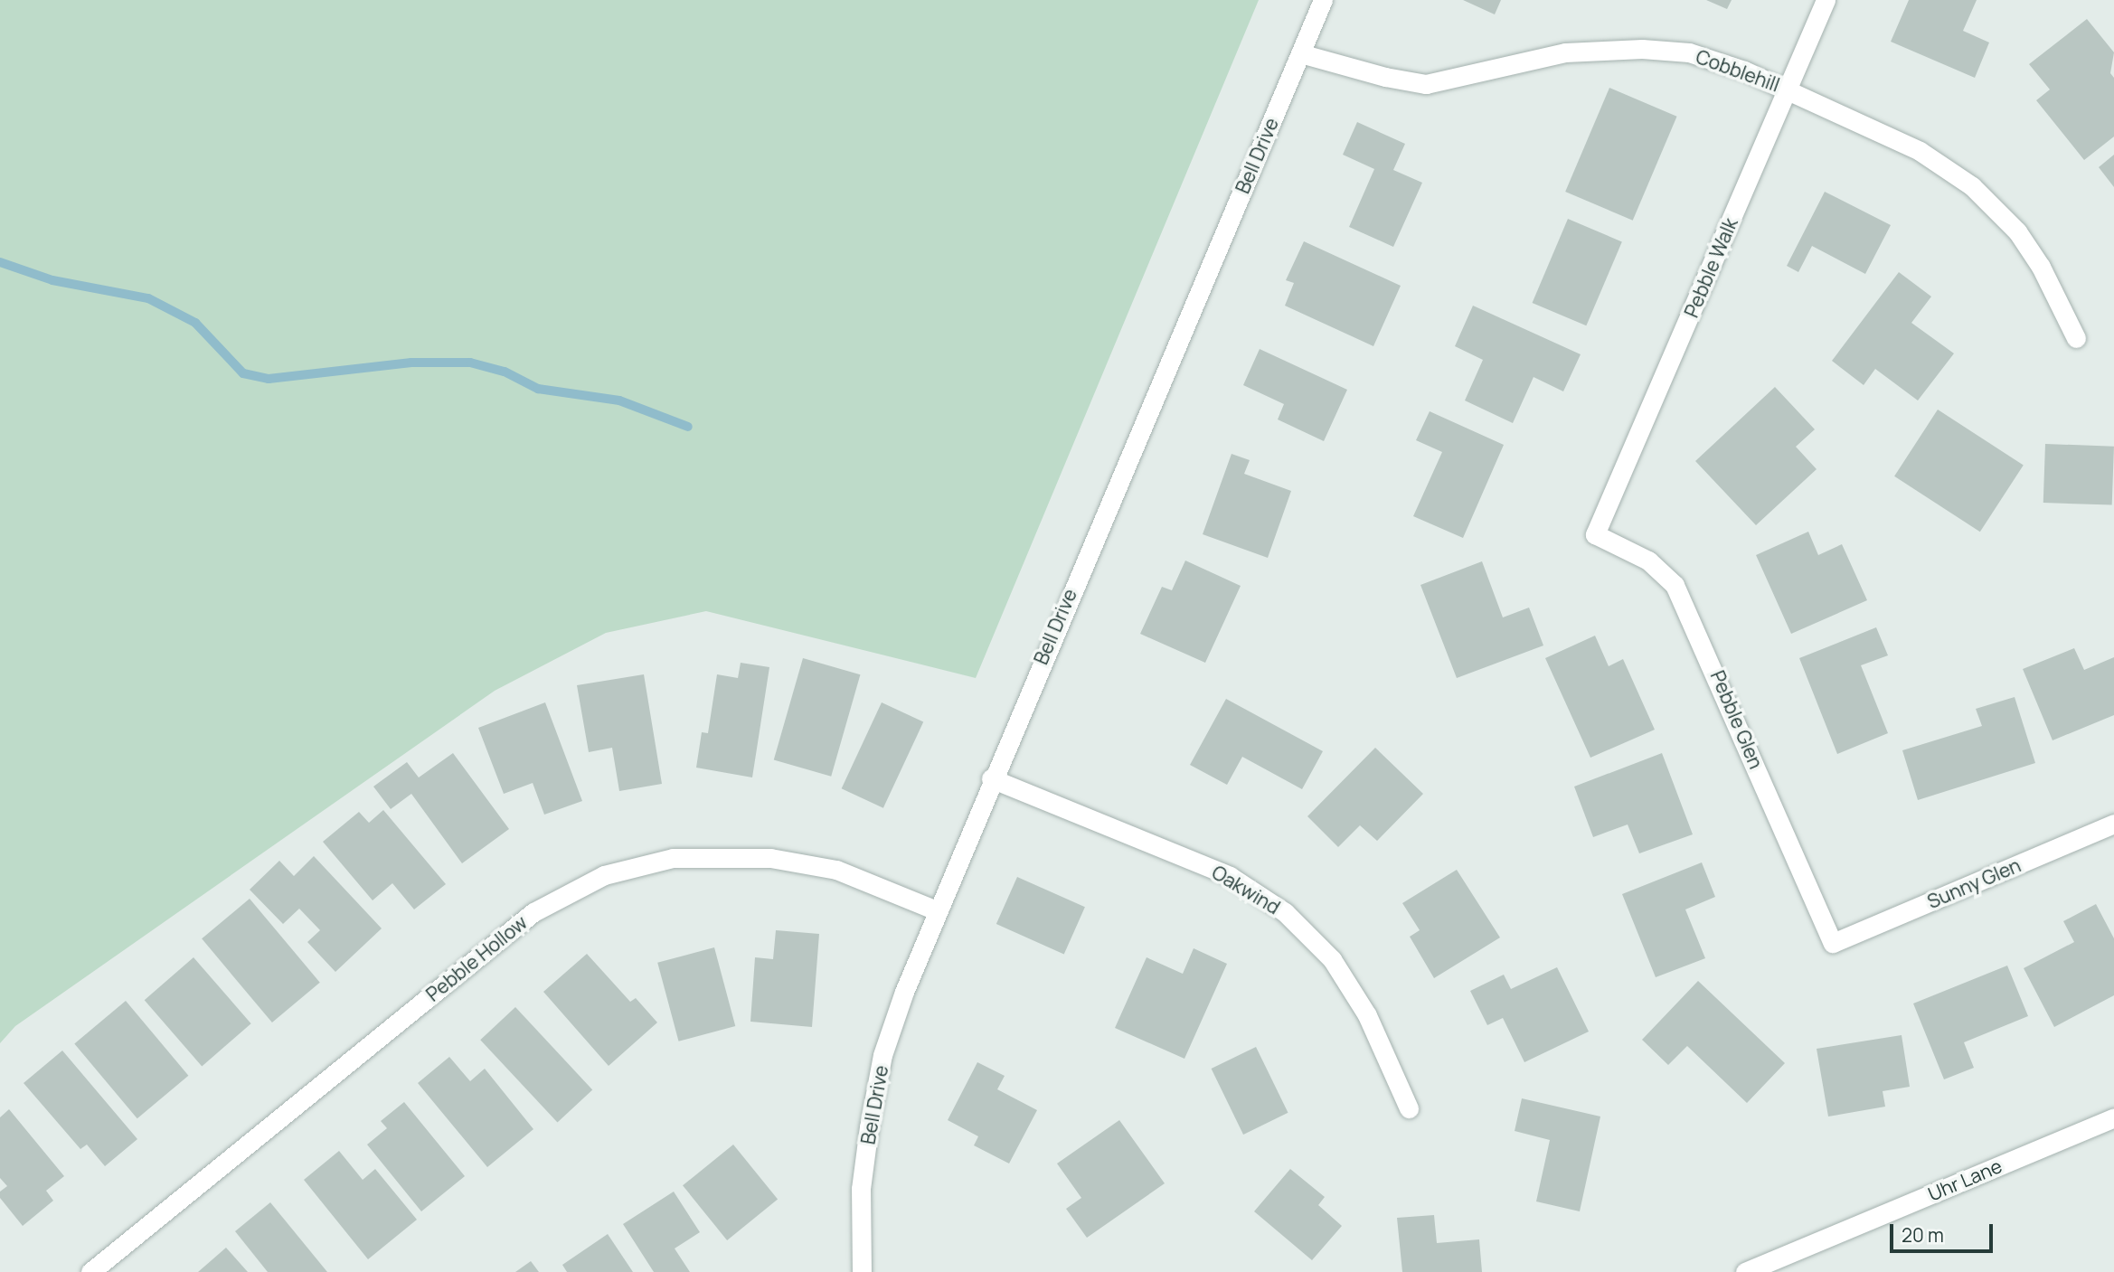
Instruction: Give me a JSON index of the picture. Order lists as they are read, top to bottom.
{
  "streets": {
    "street": [
      "Cobblehill",
      "Bell Drive",
      "Pebble Walk",
      "Pebble Glen",
      "Sunny Glen",
      "Oakwind",
      "Pebble Hollow",
      "Uhr Lane"
    ]
  },
  "crossings": [
    ["Cobblehill", "Bell Drive"],
    ["Cobblehill", "Pebble Walk"],
    ["Bell Drive", "Oakwind"],
    ["Bell Drive", "Pebble Hollow"],
    ["Pebble Walk", "Pebble Glen"],
    ["Pebble Glen", "Sunny Glen"]
  ],
  "scale_bar": "20 m"
}
